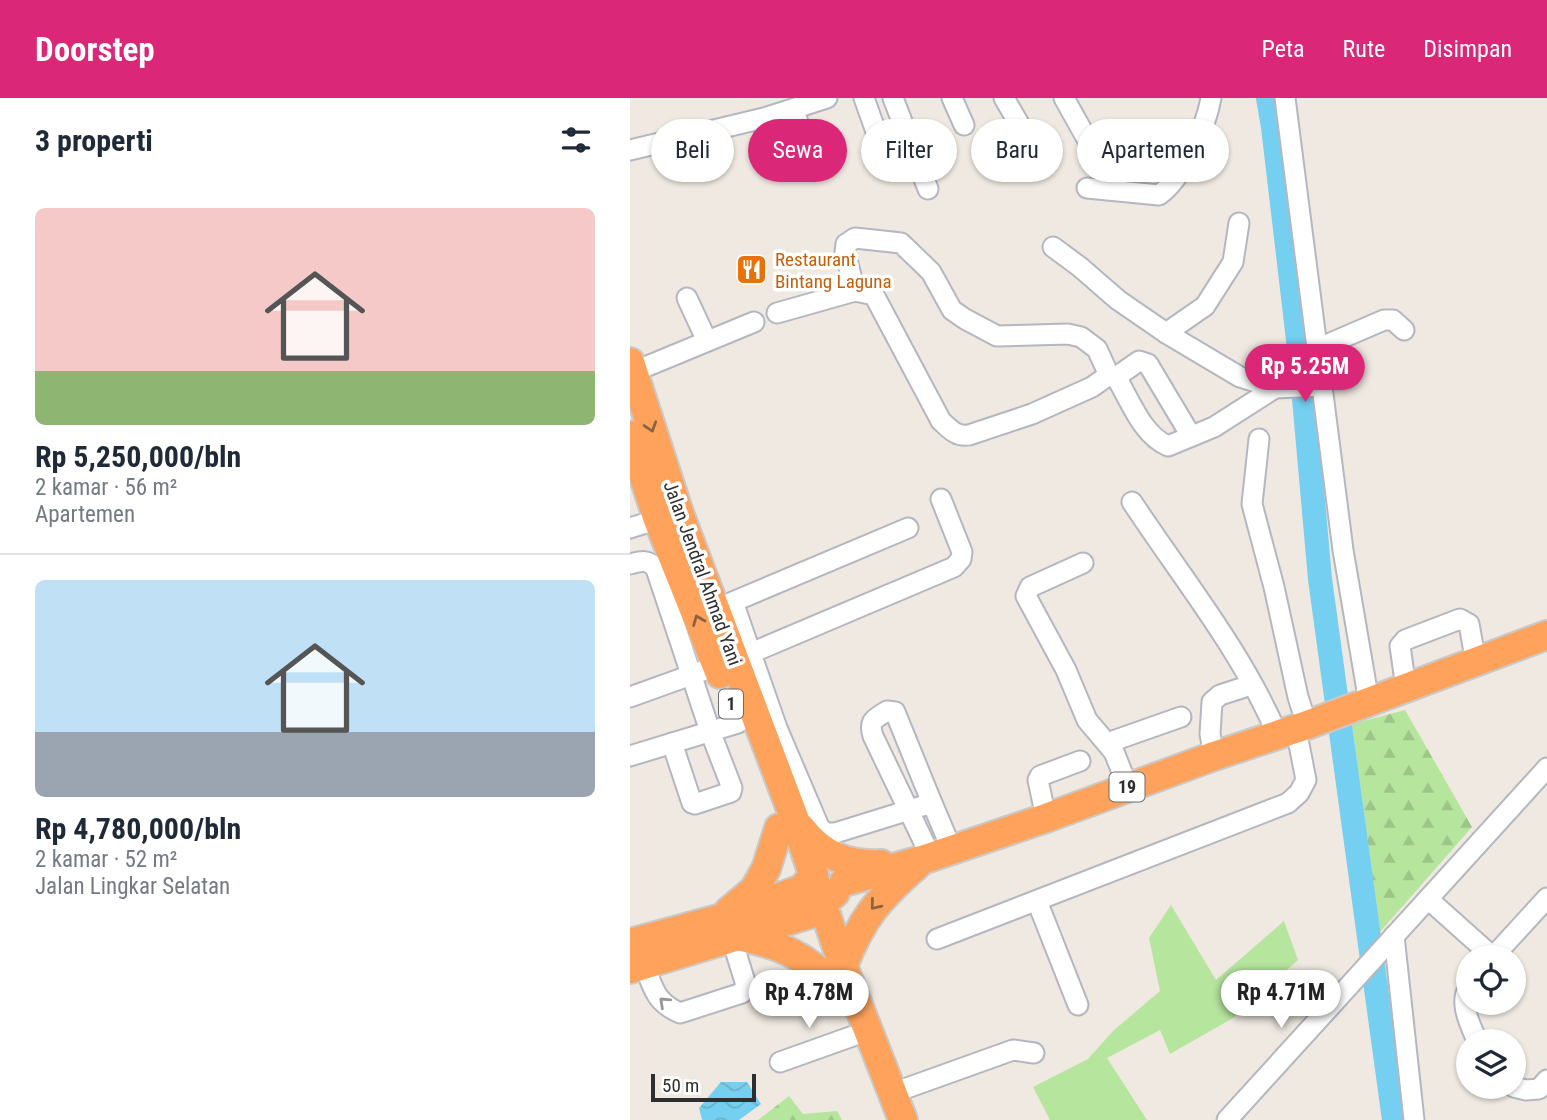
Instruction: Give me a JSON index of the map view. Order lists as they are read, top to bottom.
{
  "streets": {
    "highway": ["Jalan Jendral Ahmad Yani", "1", "19"]
  },
  "crossings": [
    ["Jalan Jendral Ahmad Yani", "1"],
    ["Jalan Jendral Ahmad Yani", "19"],
    ["1", "19"]
  ],
  "places": {
    "restaurant": ["Restaurant Bintang Laguna"]
  },
  "scale_bar": "50 m",
  "page": {
    "header": "Doorstep",
    "nav": ["Peta", "Rute", "Disimpan"],
    "heading": "3 properti",
    "chip": [
      "Beli",
      "Sewa",
      "Filter",
      "Baru",
      "Apartemen"
    ],
    "list": [
      {
        "name": "Rp 5,250,000/bln",
        "note": "2 kamar · 56 m² · Apartemen"
      },
      {
        "name": "Rp 4,780,000/bln",
        "note": "2 kamar · 52 m² · Jalan Lingkar Selatan"
      }
    ],
    "price": ["Rp 5.25M", "Rp 4.78M", "Rp 4.71M"],
    "scale": "50 m"
  }
}
